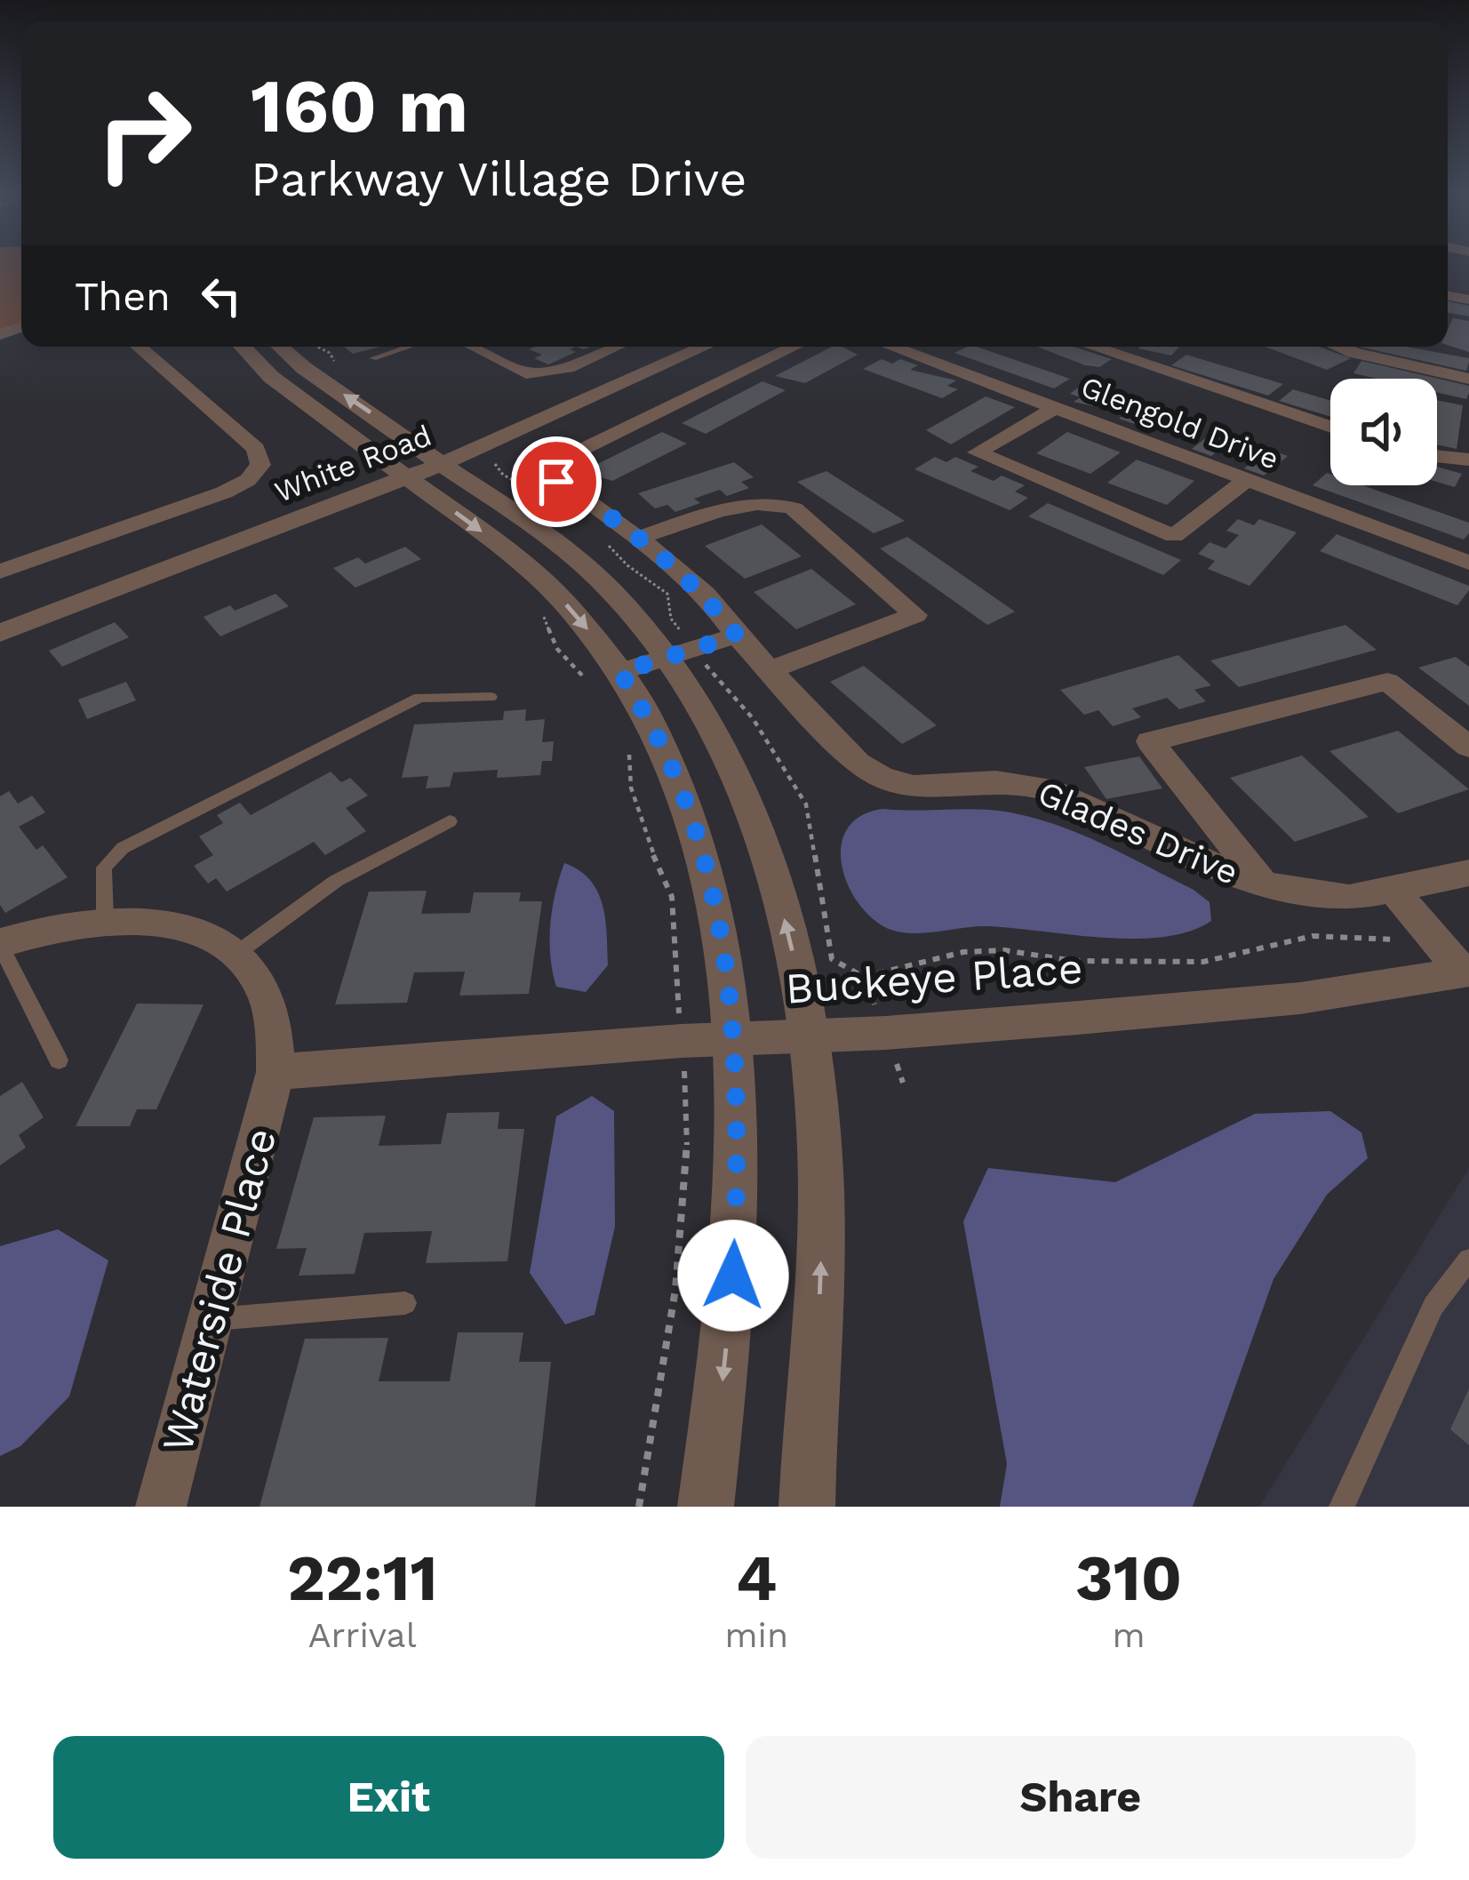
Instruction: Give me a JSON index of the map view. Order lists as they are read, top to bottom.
{
  "streets": {
    "street": [
      "Glengold Drive",
      "White Road",
      "Glades Drive",
      "Buckeye Place",
      "Waterside Place"
    ]
  },
  "crossings": [
    ["Buckeye Place", "Waterside Place"]
  ],
  "page": {
    "turn": ["160 m", "Parkway Village Drive"],
    "then": "Then",
    "eta": [
      "22:11",
      "Arrival",
      "4",
      "min",
      "310",
      "m"
    ],
    "buttons": ["Exit", "Share"]
  }
}
